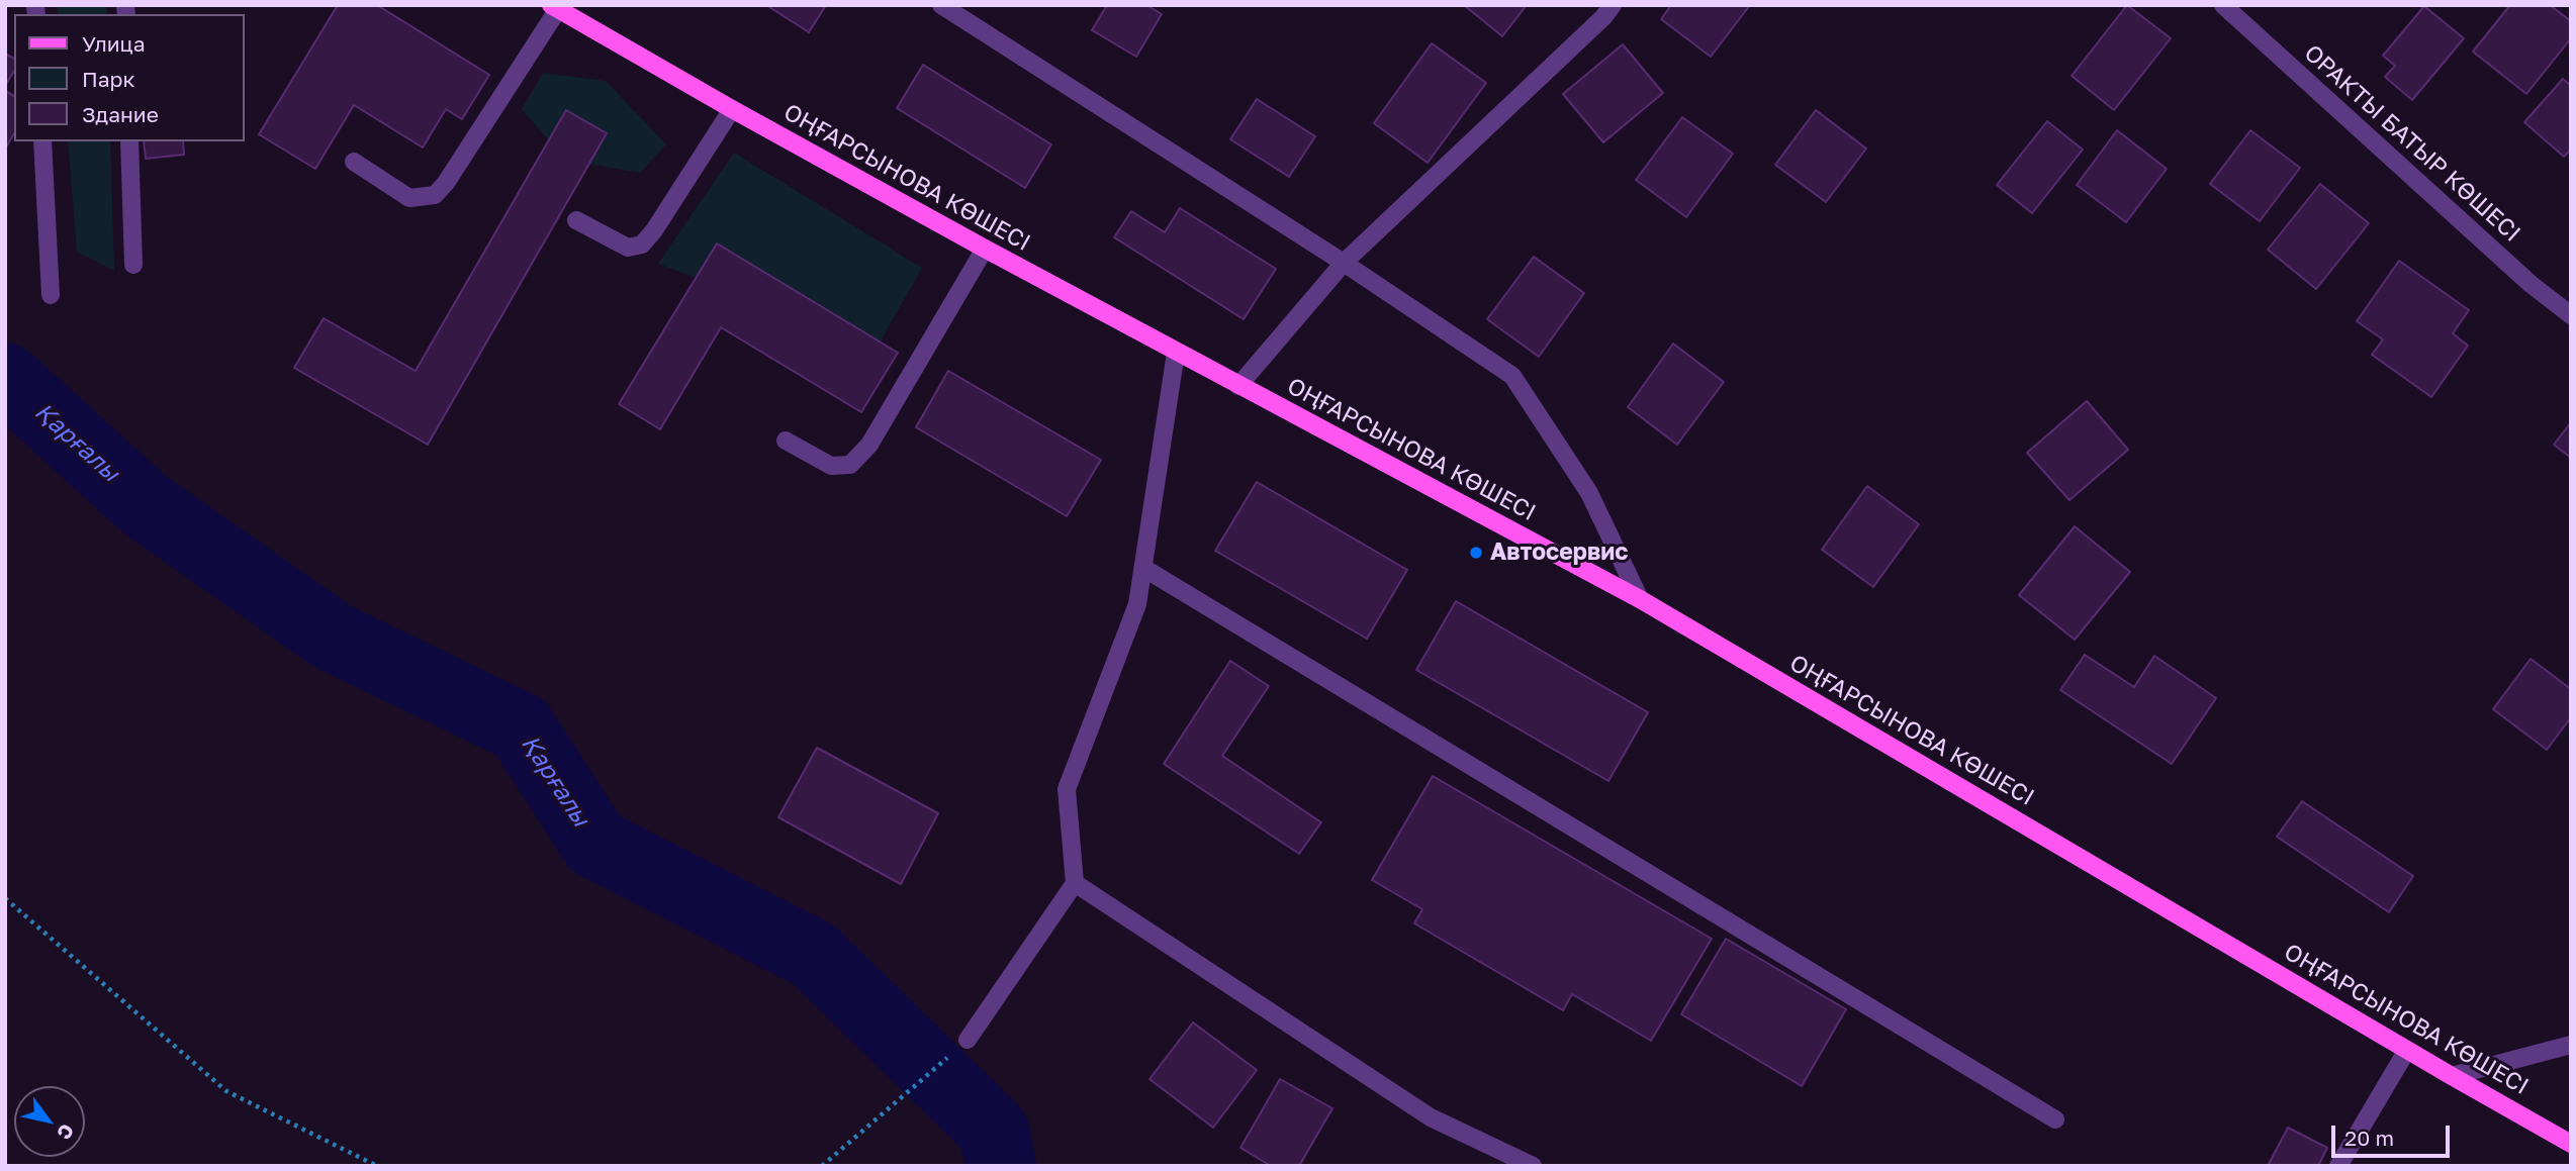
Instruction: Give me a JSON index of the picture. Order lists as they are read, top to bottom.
{
  "streets": {
    "main road": ["ОҢҒАРСЫНОВА КӨШЕСІ"],
    "street": ["ОРАКТЫ БАТЫР КӨШЕСІ"]
  },
  "water": ["Қарғалы"],
  "places": ["Автосервис"],
  "legend": ["Улица", "Парк", "Здание"],
  "scale_bar": "20 m",
  "north": "bottom right"
}
